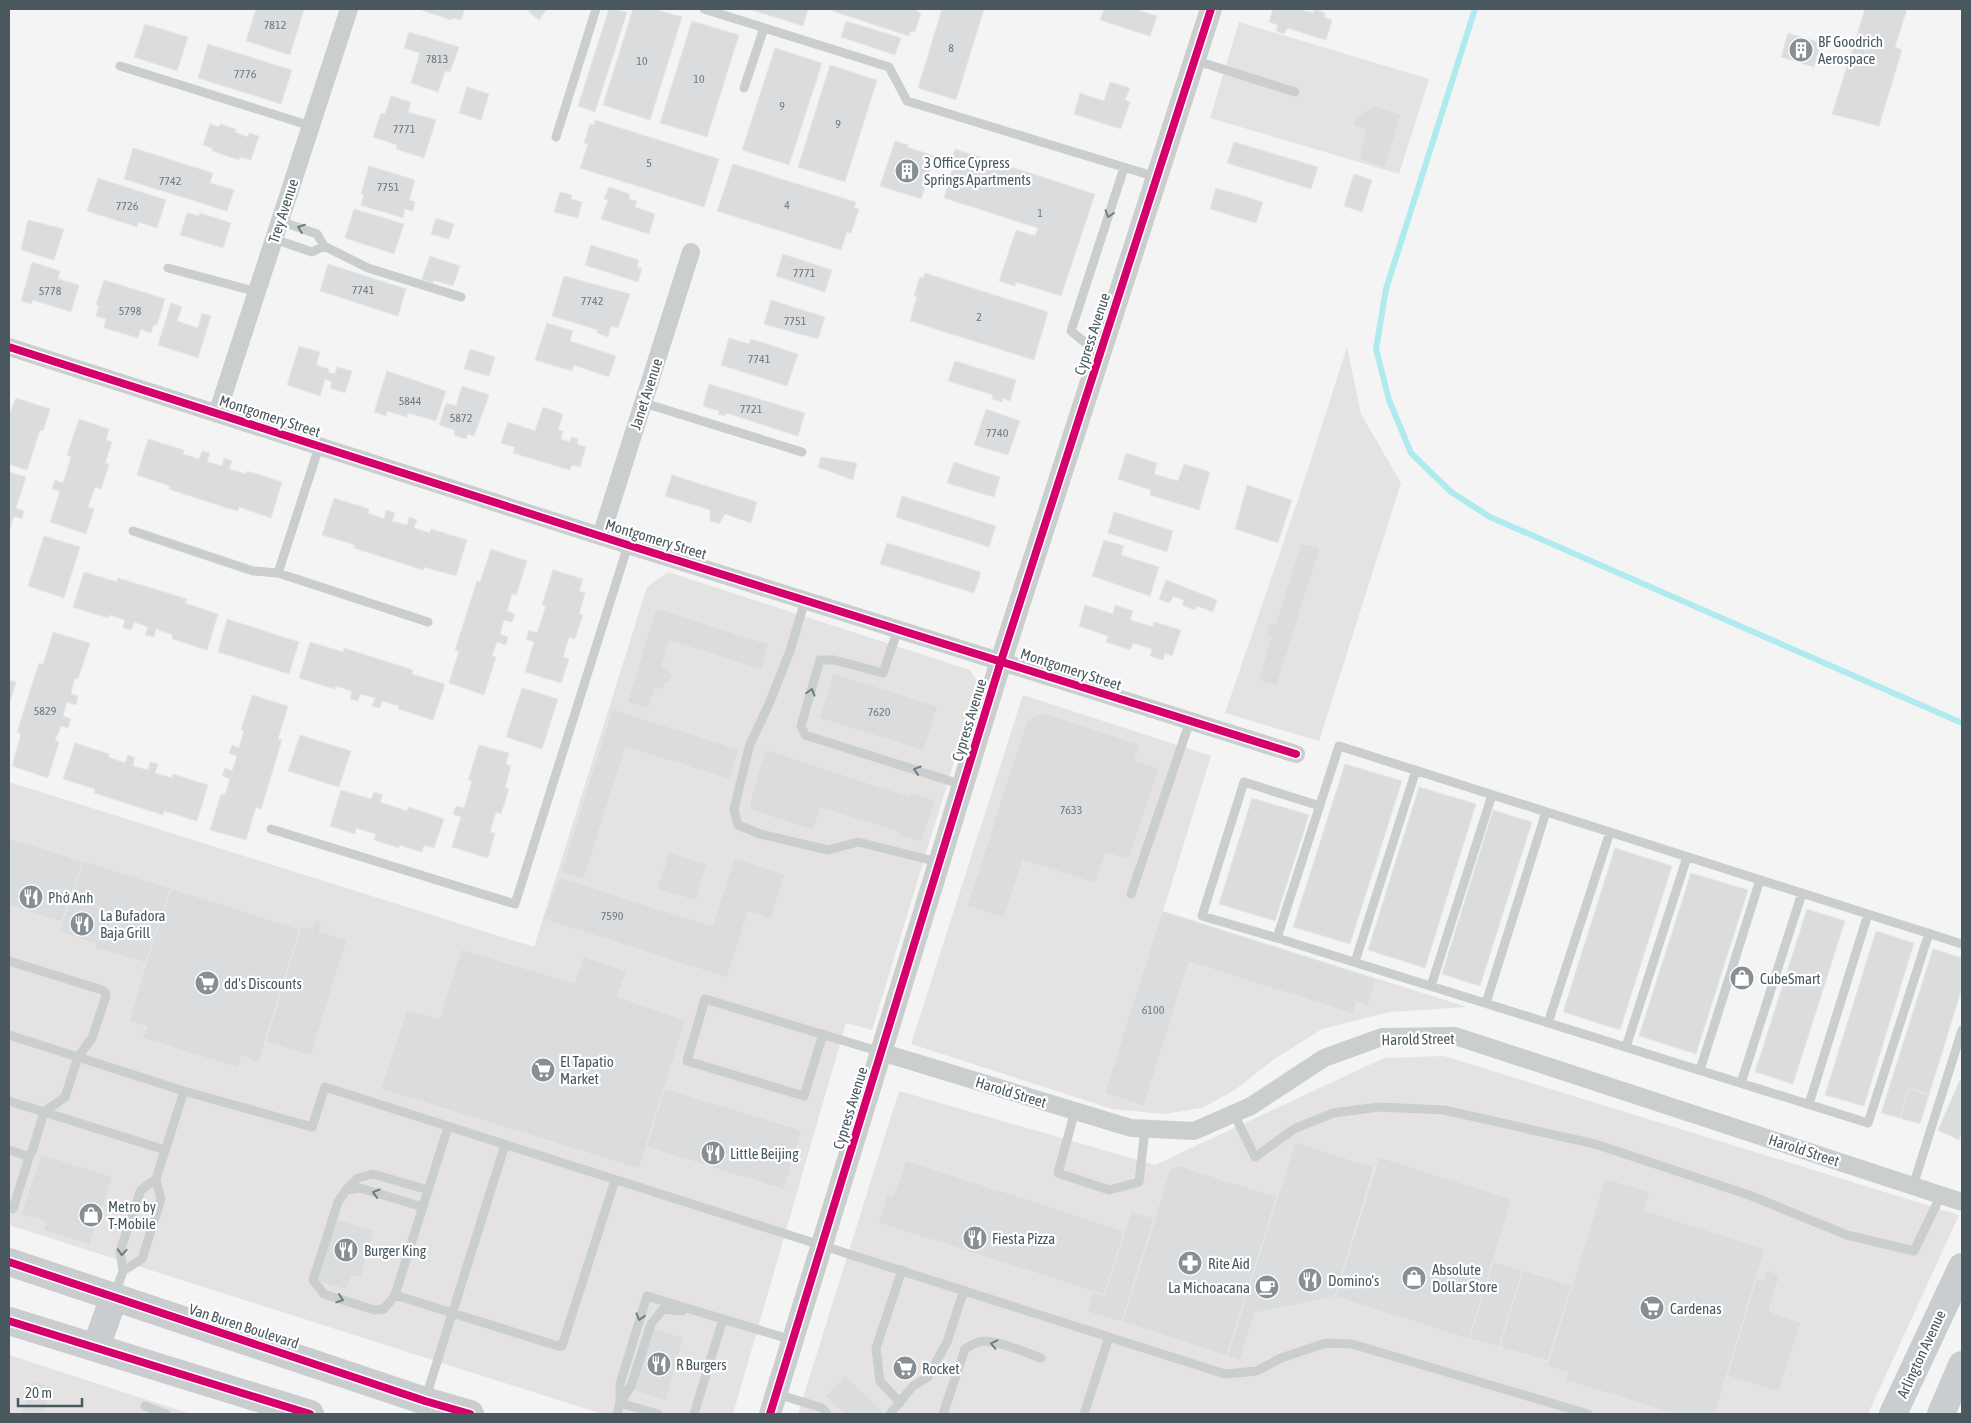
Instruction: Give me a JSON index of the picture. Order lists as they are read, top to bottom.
{
  "streets": {
    "main road": ["Van Buren Boulevard", "Arlington Avenue"],
    "street": [
      "Trey Avenue",
      "Cypress Avenue",
      "Janet Avenue",
      "Montgomery Street",
      "Harold Street"
    ]
  },
  "crossings": [
    ["Trey Avenue", "Montgomery Street"],
    ["Cypress Avenue", "Montgomery Street"],
    ["Cypress Avenue", "Harold Street"],
    ["Janet Avenue", "Montgomery Street"]
  ],
  "places": {
    "building": ["BF Goodrich Aerospace", "3 Office Cypress Springs Apartments"],
    "restaurant": [
      "Phở Anh",
      "La Bufadora Baja Grill",
      "Little Beijing",
      "Fiesta Pizza",
      "Burger King",
      "Domino's",
      "R Burgers"
    ],
    "shop": ["CubeSmart", "Metro by T-Mobile", "Absolute Dollar Store"],
    "supermarket": [
      "dd's Discounts",
      "El Tapatio Market",
      "Cardenas",
      "Rocket"
    ],
    "pharmacy": ["Rite Aid"],
    "cafe": ["La Michoacana"]
  },
  "house_numbers": [
    "7812",
    "8",
    "7813",
    "10",
    "7776",
    "10",
    "9",
    "9",
    "7771",
    "5",
    "7742",
    "7751",
    "4",
    "7726",
    "1",
    "7771",
    "7741",
    "5778",
    "7742",
    "5798",
    "2",
    "7751",
    "7741",
    "5844",
    "7721",
    "5872",
    "7740",
    "5829",
    "7620",
    "7633",
    "7590",
    "6100"
  ],
  "scale_bar": "20 m"
}
